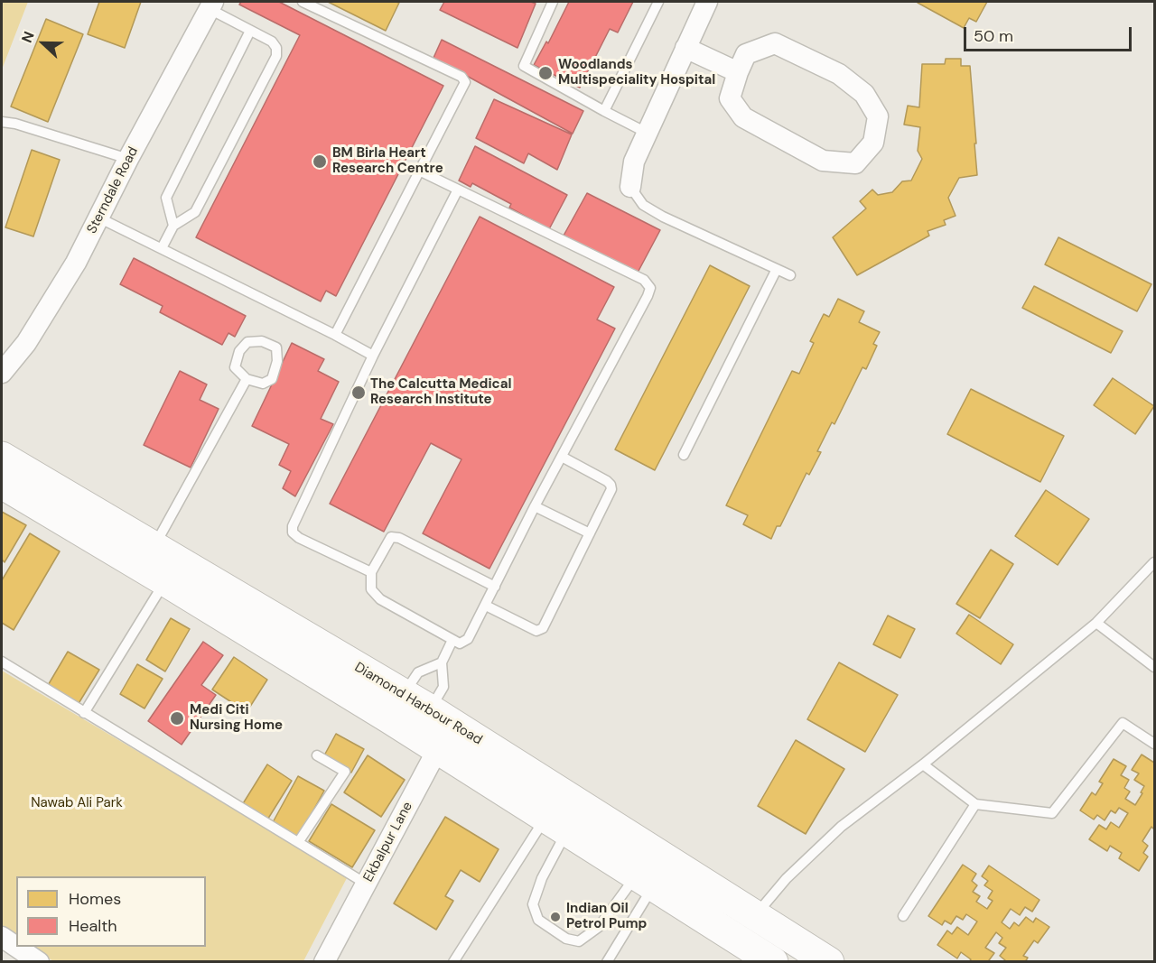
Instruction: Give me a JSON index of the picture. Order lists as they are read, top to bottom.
{
  "streets": {
    "main road": ["Diamond Harbour Road"],
    "street": ["Sterndale Road", "Ekbalpur Lane"]
  },
  "crossings": [
    ["Diamond Harbour Road", "Ekbalpur Lane"]
  ],
  "parks": ["Nawab Ali Park"],
  "places": [
    "Woodlands Multispeciality Hospital",
    "BM Birla Heart Research Centre",
    "The Calcutta Medical Research Institute",
    "Medi Citi Nursing Home",
    "Indian Oil Petrol Pump"
  ],
  "legend": ["Homes", "Health"],
  "scale_bar": "50 m",
  "north": "left"
}
